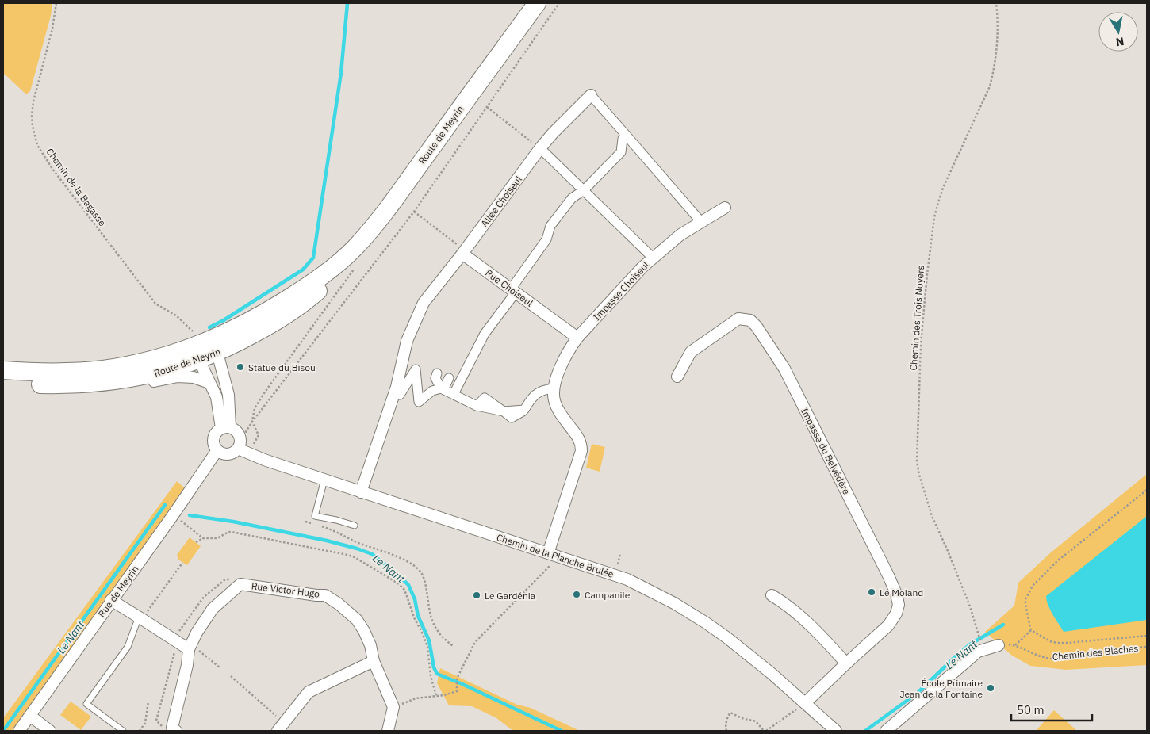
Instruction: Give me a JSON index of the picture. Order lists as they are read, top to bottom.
{
  "streets": {
    "main road": ["Route de Meyrin"],
    "street": [
      "Allée Choiseul",
      "Rue Choiseul",
      "Impasse Choiseul",
      "Impasse du Belvédère",
      "Chemin de la Planche Brulée",
      "Rue Victor Hugo",
      "Rue de Meyrin"
    ],
    "path": ["Chemin de la Bagasse", "Chemin des Trois Noyers", "Chemin des Blaches"]
  },
  "crossings": [
    ["Route de Meyrin", "Chemin de la Bagasse"],
    ["Allée Choiseul", "Rue Choiseul"],
    ["Allée Choiseul", "Impasse Choiseul"],
    ["Rue Choiseul", "Impasse Choiseul"],
    ["Impasse du Belvédère", "Chemin de la Planche Brulée"],
    ["Chemin de la Planche Brulée", "Rue de Meyrin"]
  ],
  "water": ["Le Nant"],
  "places": [
    "Statue du Bisou",
    "Le Moland",
    "Campanile",
    "Le Gardénia",
    "École Primaire Jean de la Fontaine"
  ],
  "scale_bar": "50 m",
  "north": "bottom"
}
